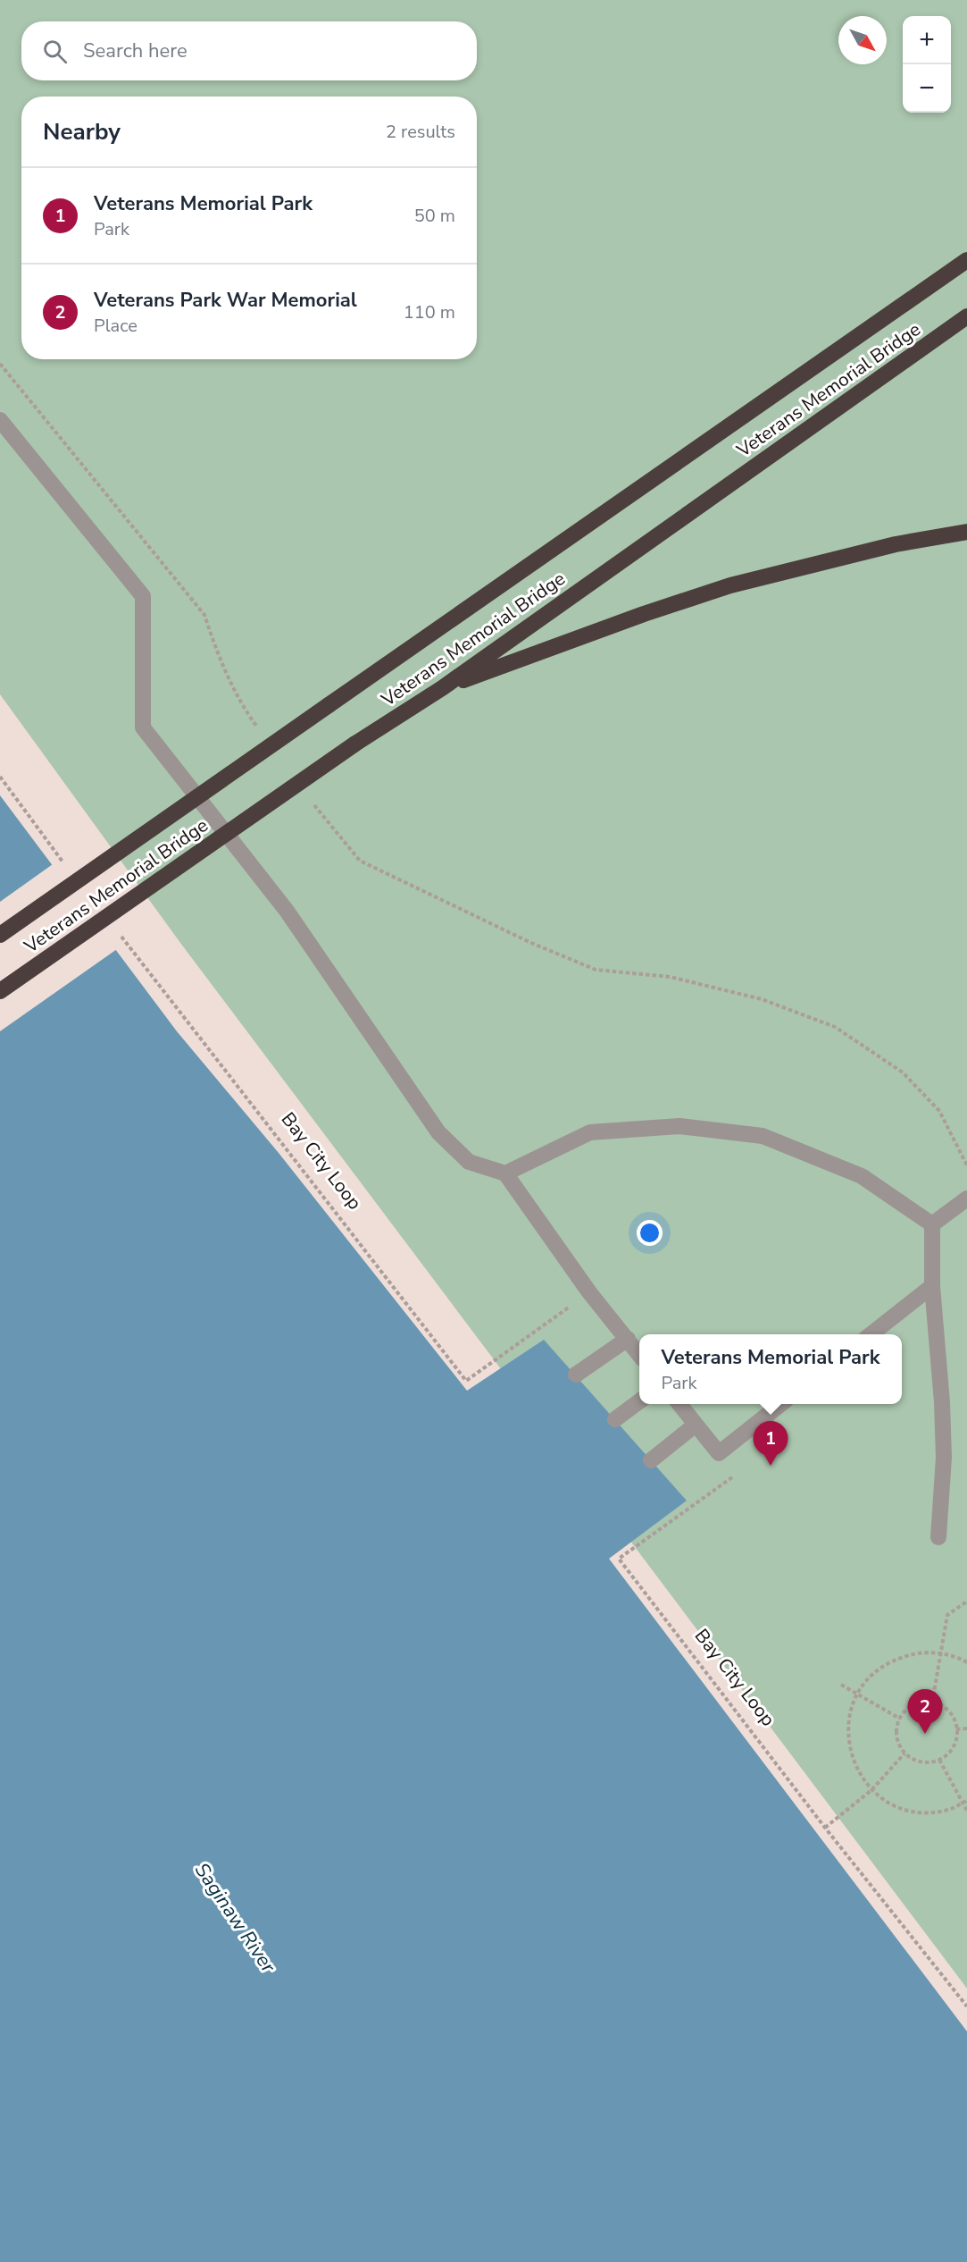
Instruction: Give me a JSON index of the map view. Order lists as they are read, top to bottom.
{
  "streets": {
    "highway": ["Veterans Memorial Bridge"],
    "path": ["Bay City Loop"]
  },
  "water": ["Saginaw River"],
  "north": "bottom right",
  "page": {
    "map_buttons": ["+", "−"],
    "search": "Search here",
    "heading": ["Nearby", "2 results"],
    "list": [
      {
        "mark": "1",
        "name": "Veterans Memorial Park",
        "note": "Park",
        "value": "50 m"
      },
      {
        "mark": "2",
        "name": "Veterans Park War Memorial",
        "note": "Place",
        "value": "110 m"
      }
    ],
    "popup": ["Veterans Memorial Park", "Park"],
    "pins": ["1", "2"]
  }
}
